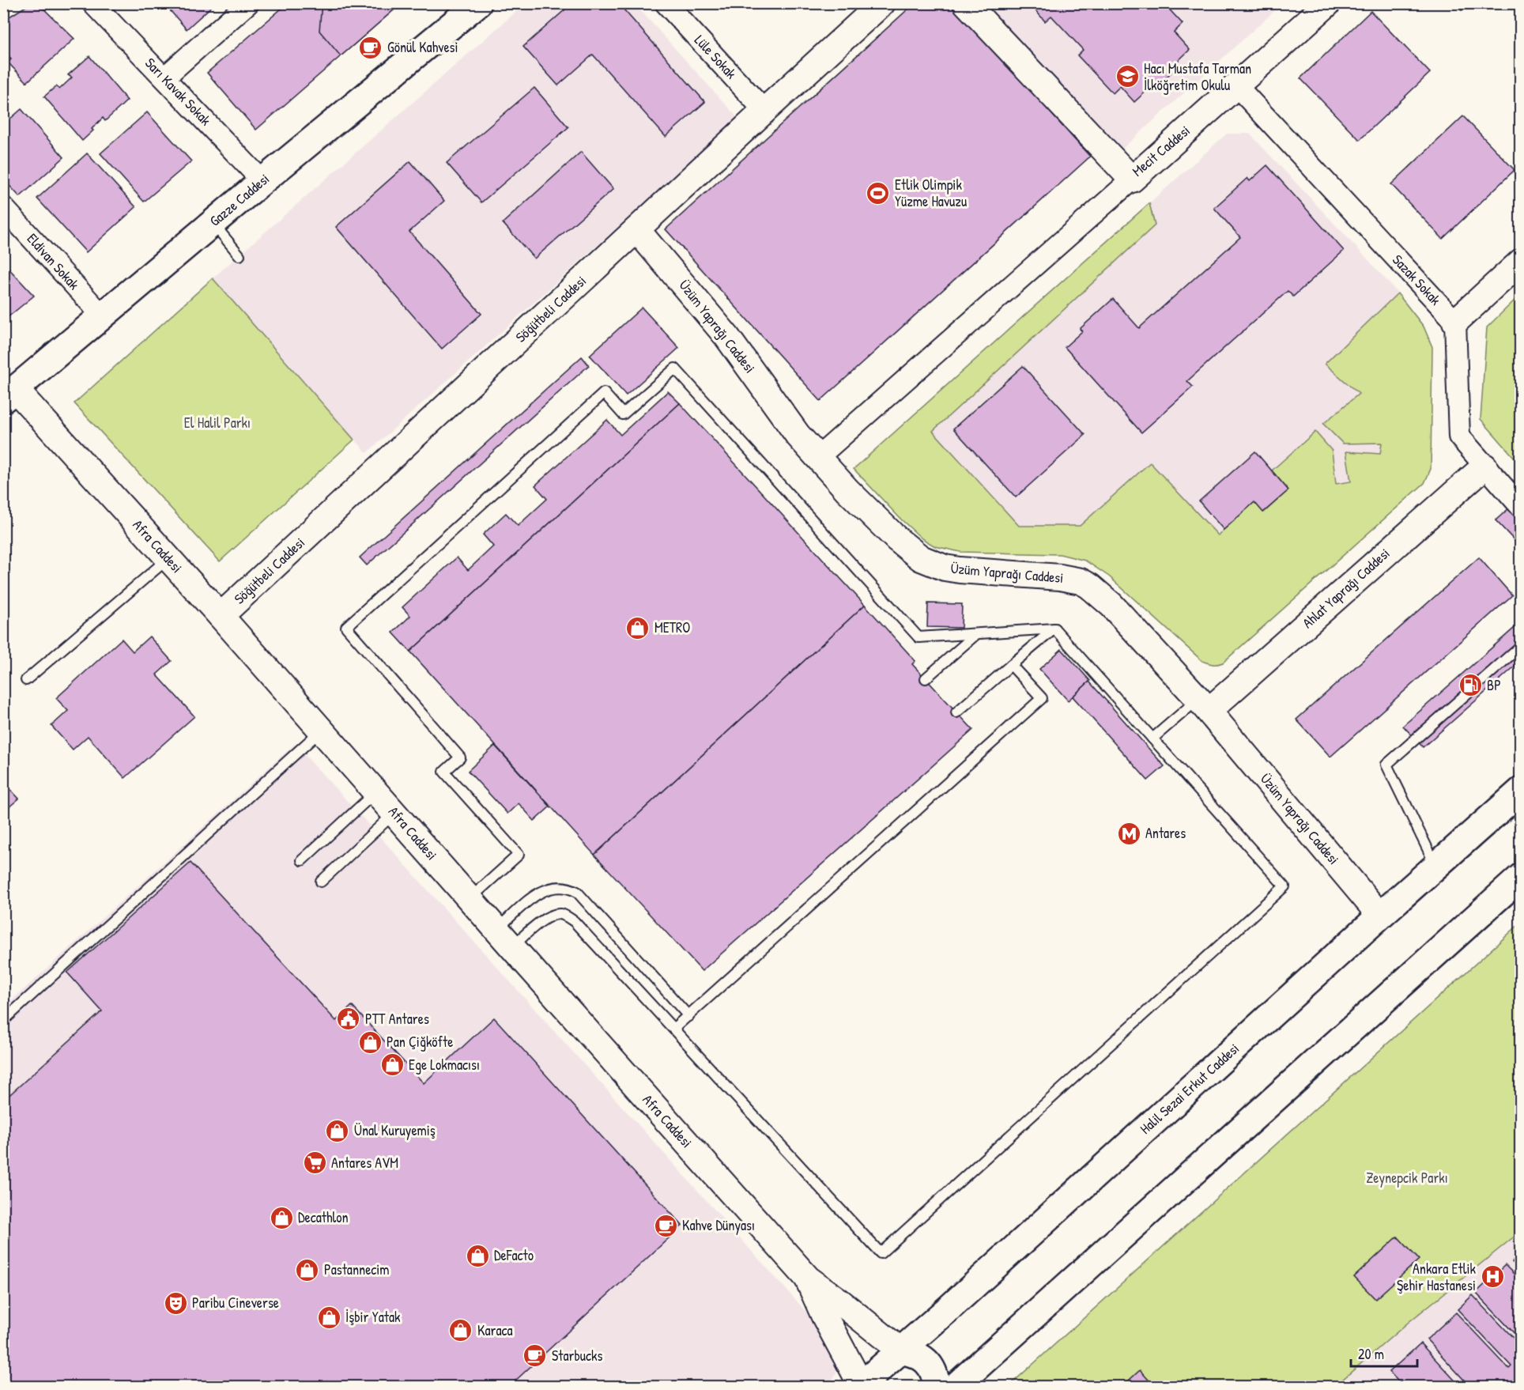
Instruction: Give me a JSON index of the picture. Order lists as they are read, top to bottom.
{
  "streets": {
    "main road": ["Gazze Caddesi", "Halil Sezai Erkut Caddesi"],
    "street": [
      "Lüle Sokak",
      "Sarı Kavak Sokak",
      "Mecit Caddesi",
      "Eldivan Sokak",
      "Sazak Sokak",
      "Söğütbeli Caddesi",
      "Üzüm Yaprağı Caddesi",
      "Afra Caddesi",
      "Ahlat Yaprağı Caddesi"
    ]
  },
  "crossings": [
    ["Lüle Sokak", "Söğütbeli Caddesi"],
    ["Sarı Kavak Sokak", "Gazze Caddesi"],
    ["Mecit Caddesi", "Sazak Sokak"],
    ["Gazze Caddesi", "Eldivan Sokak"],
    ["Gazze Caddesi", "Afra Caddesi"],
    ["Söğütbeli Caddesi", "Üzüm Yaprağı Caddesi"],
    ["Söğütbeli Caddesi", "Afra Caddesi"],
    ["Üzüm Yaprağı Caddesi", "Ahlat Yaprağı Caddesi"],
    ["Üzüm Yaprağı Caddesi", "Halil Sezai Erkut Caddesi"],
    ["Afra Caddesi", "Halil Sezai Erkut Caddesi"]
  ],
  "parks": ["El Halil Parkı", "Zeynepcik Parkı"],
  "places": {
    "cafe": ["Gönül Kahvesi", "Kahve Dünyası", "Starbucks"],
    "school or university": ["Hacı Mustafa Tarman İlköğretim Okulu"],
    "sports": ["Etlik Olimpik Yüzme Havuzu"],
    "shop": [
      "METRO",
      "Pan Çiğköfte",
      "Ege Lokmacısı",
      "Ünal Kuruyemiş",
      "Decathlon",
      "DeFacto",
      "Pastannecim",
      "İşbir Yatak",
      "Karaca"
    ],
    "fuel station": ["BP"],
    "metro station": ["Antares"],
    "public building": ["PTT Antares"],
    "supermarket": ["Antares AVM"],
    "hospital": ["Ankara Etlik Şehir Hastanesi"],
    "theatre": ["Paribu Cineverse"]
  },
  "scale_bar": "20 m"
}
